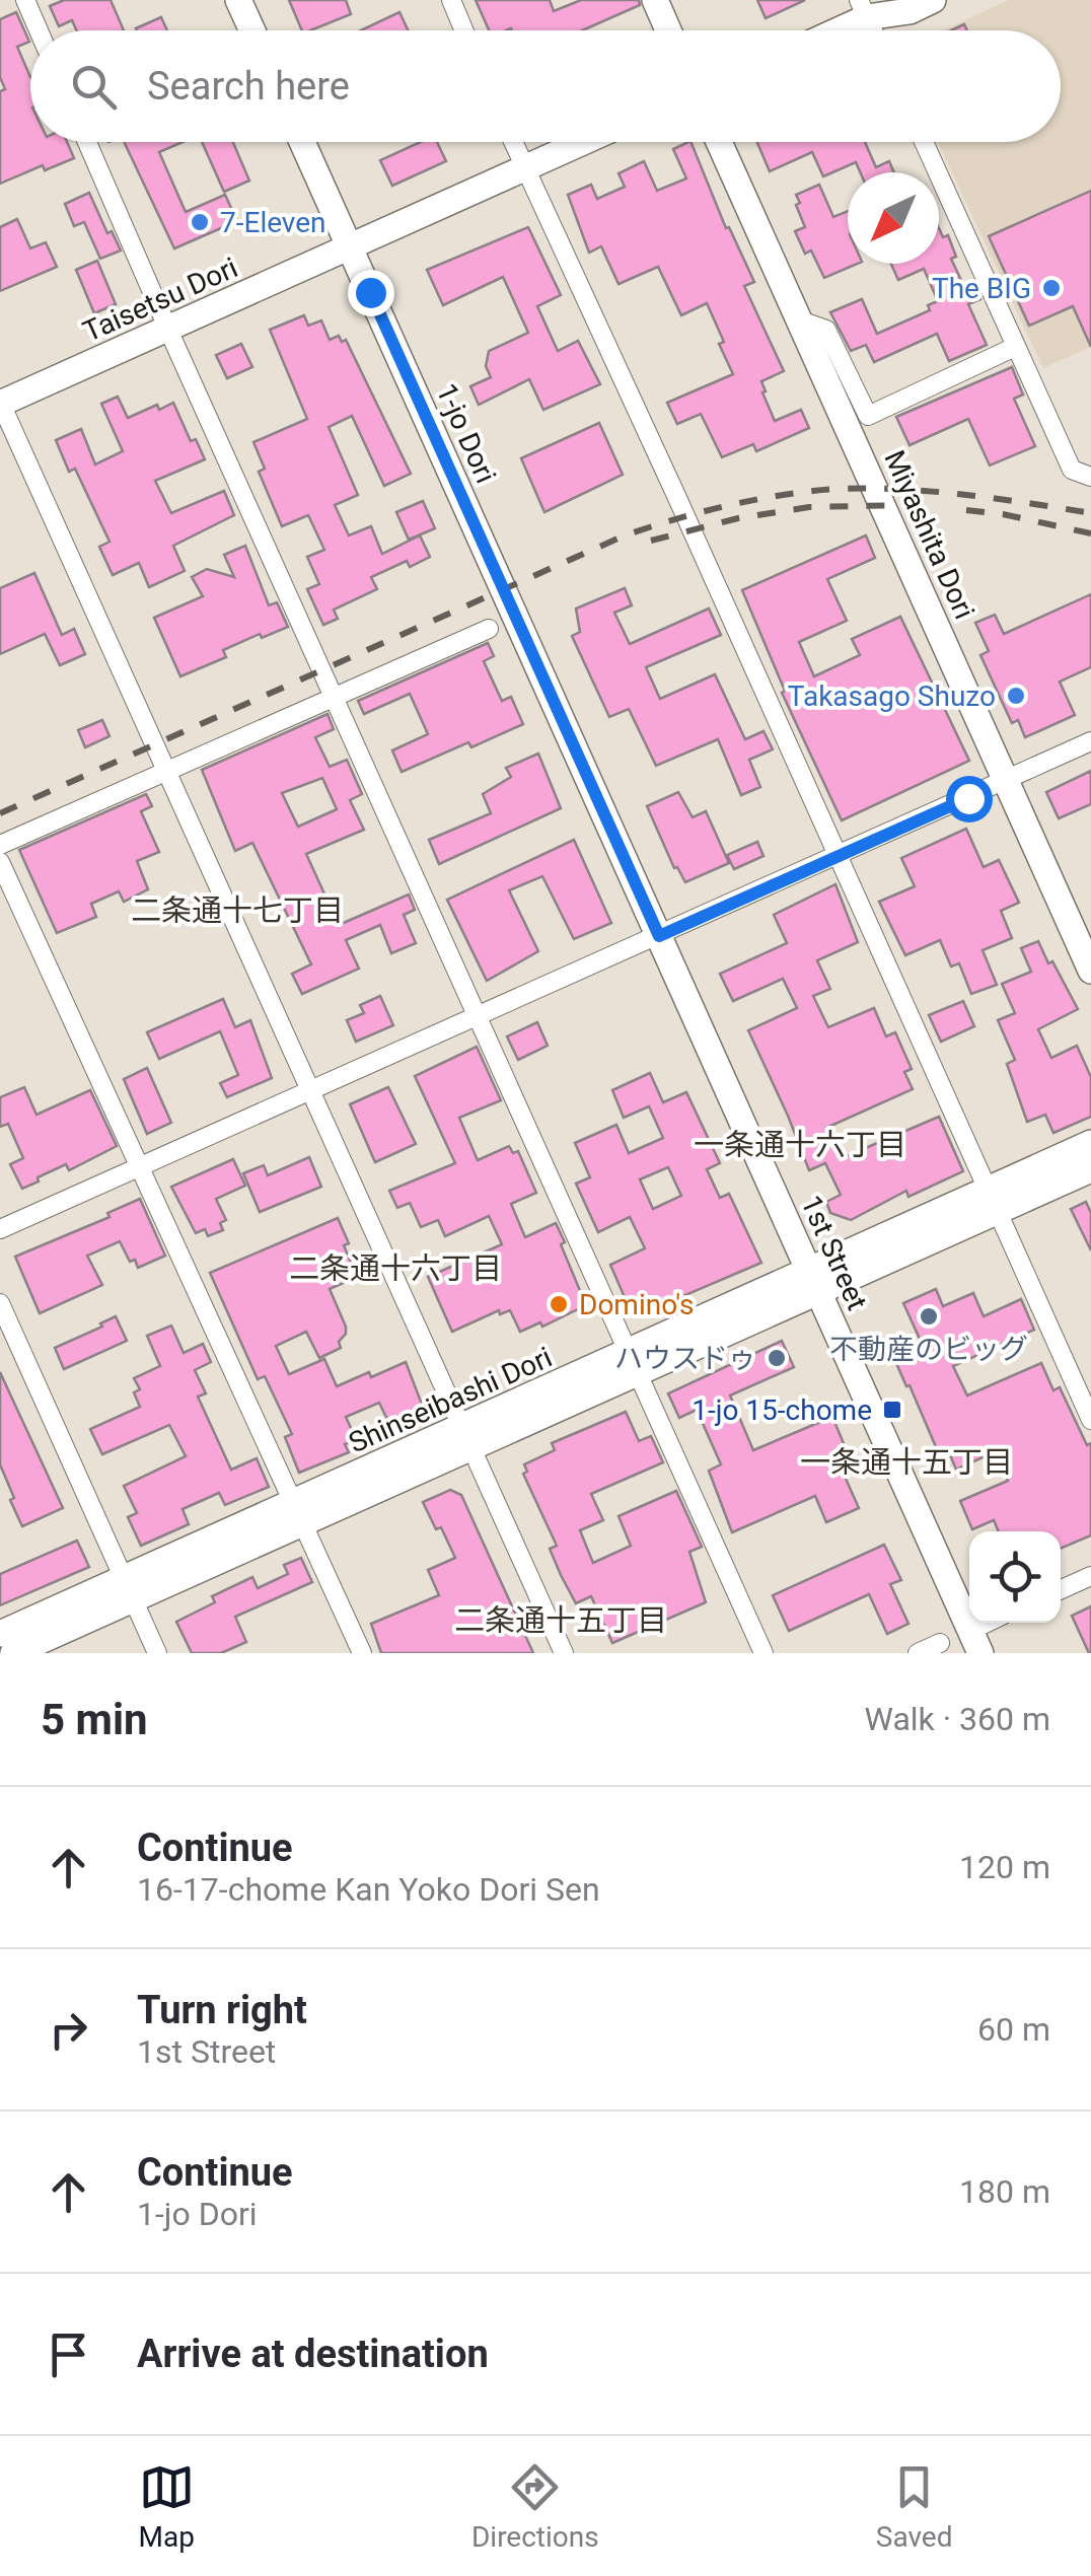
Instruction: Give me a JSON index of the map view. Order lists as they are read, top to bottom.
{
  "streets": {
    "street": [
      "Taisetsu Dori",
      "Miyashita Dori",
      "1st Street",
      "Shinseibashi Dori"
    ]
  },
  "crossings": [
    ["Taisetsu Dori", "1st Street"],
    ["1st Street", "Shinseibashi Dori"]
  ],
  "districts": [
    "二条通十七丁目",
    "一条通十六丁目",
    "二条通十六丁目",
    "一条通十五丁目",
    "二条通十五丁目"
  ],
  "places": {
    "other": [
      "7-Eleven",
      "The BIG",
      "Takasago Shuzo",
      "Domino's",
      "不動産のビッグ",
      "ハウスドゥ"
    ],
    "transit": ["1-jo 15-chome"]
  },
  "north": "bottom left",
  "page": {
    "search": "Search here",
    "heading": ["5 min", "Walk · 360 m"],
    "list": [
      ["Continue", "16-17-chome Kan Yoko Dori Sen", "120 m"],
      ["Turn right", "1st Street", "60 m"],
      ["Continue", "1-jo Dori", "180 m"],
      "Arrive at destination"
    ],
    "nav": ["Map", "Directions", "Saved"]
  }
}
